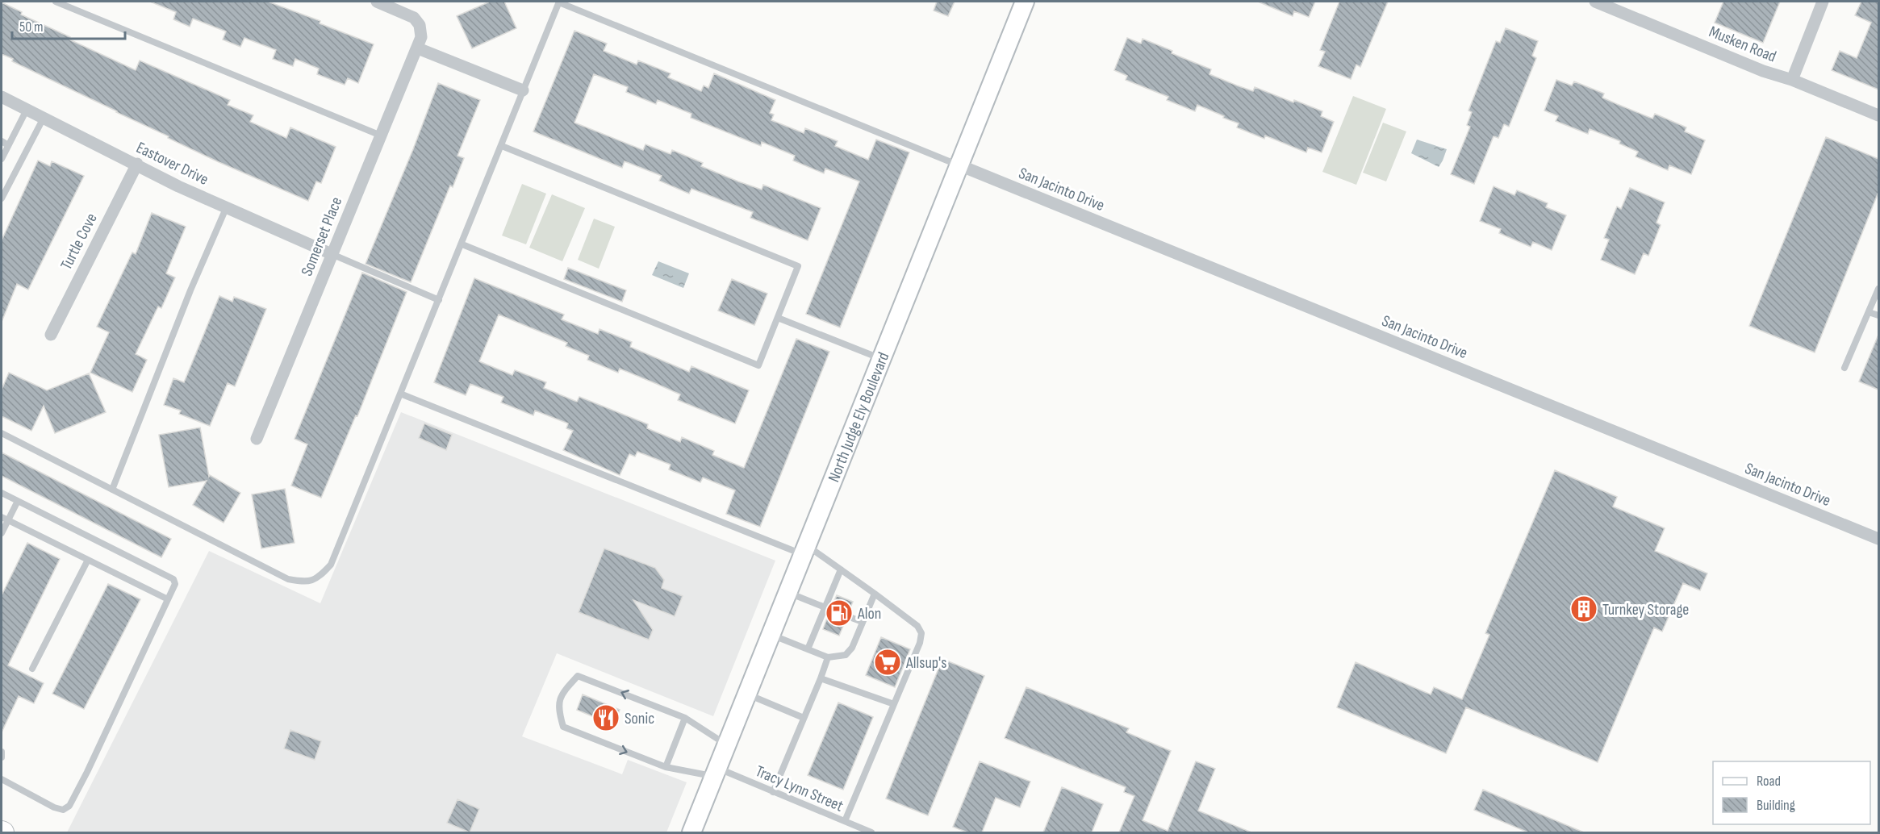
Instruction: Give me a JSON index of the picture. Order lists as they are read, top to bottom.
{
  "streets": {
    "main road": ["North Judge Ely Boulevard"],
    "street": [
      "Musken Road",
      "Eastover Drive",
      "San Jacinto Drive",
      "Somerset Place",
      "Turtle Cove"
    ],
    "lane": ["Tracy Lynn Street"]
  },
  "crossings": [
    ["Eastover Drive", "Somerset Place"],
    ["Eastover Drive", "Turtle Cove"],
    ["San Jacinto Drive", "North Judge Ely Boulevard"],
    ["North Judge Ely Boulevard", "Tracy Lynn Street"]
  ],
  "places": {
    "building": ["Turnkey Storage"],
    "fuel station": ["Alon"],
    "supermarket": ["Allsup's"],
    "restaurant": ["Sonic"]
  },
  "legend": ["Road", "Building"],
  "scale_bar": "50 m"
}
